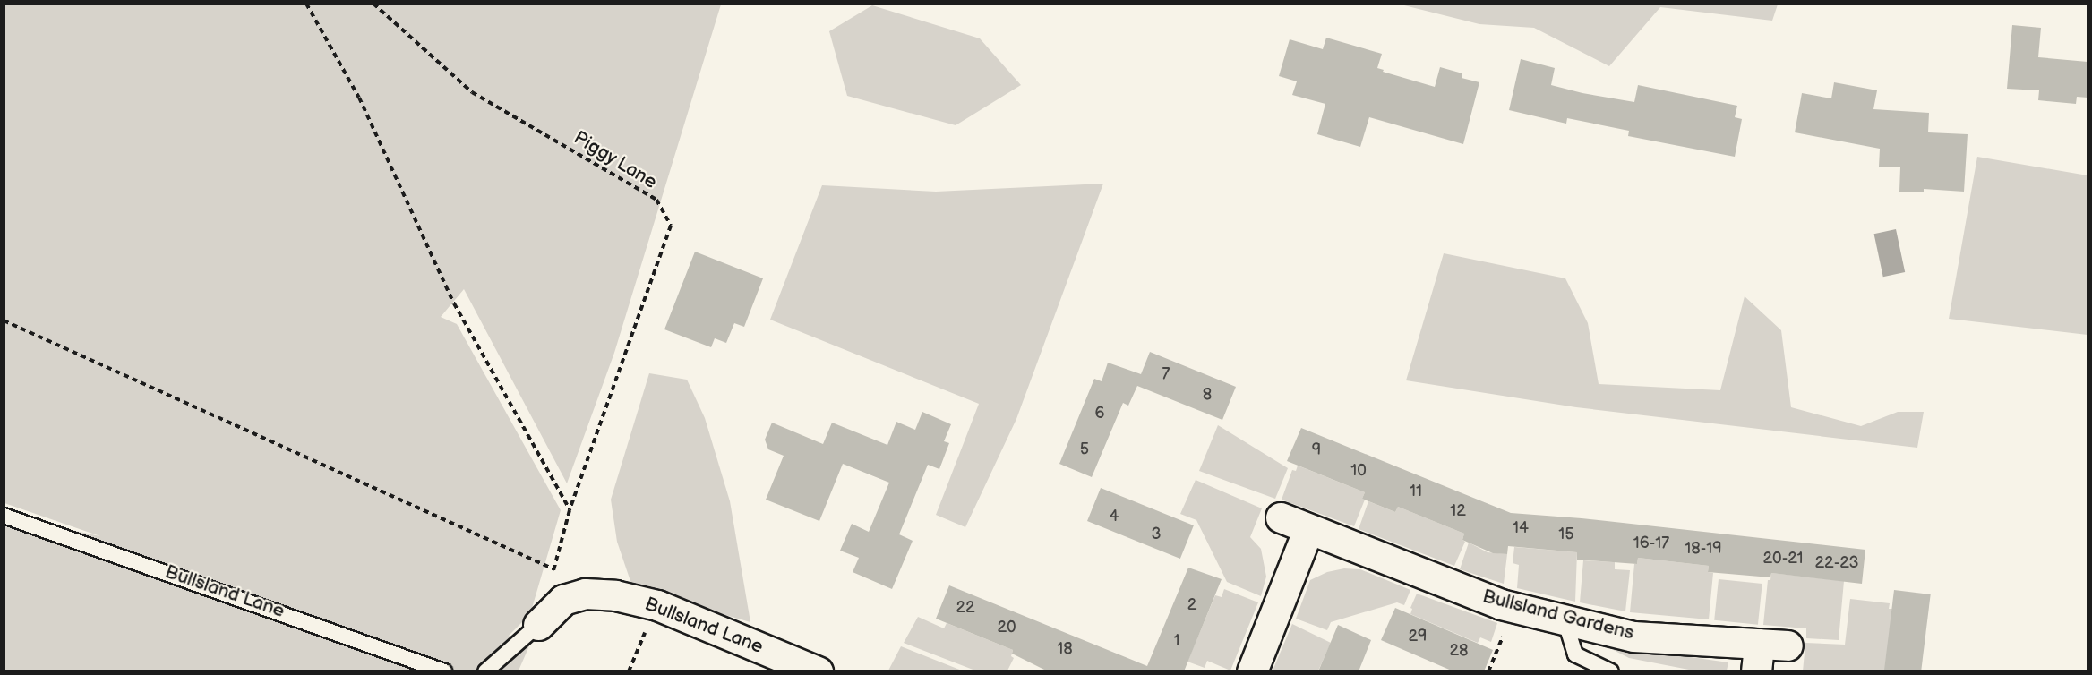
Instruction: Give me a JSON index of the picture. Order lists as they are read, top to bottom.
{
  "streets": {
    "street": ["Bullsland Lane", "Bullsland Gardens"],
    "path": ["Piggy Lane"]
  },
  "house_numbers": [
    "7",
    "8",
    "6",
    "5",
    "9",
    "10",
    "11",
    "12",
    "4",
    "14",
    "3",
    "15",
    "16-17",
    "18-19",
    "20-21",
    "22-23",
    "2",
    "22",
    "20",
    "29",
    "1",
    "18",
    "28"
  ]
}
